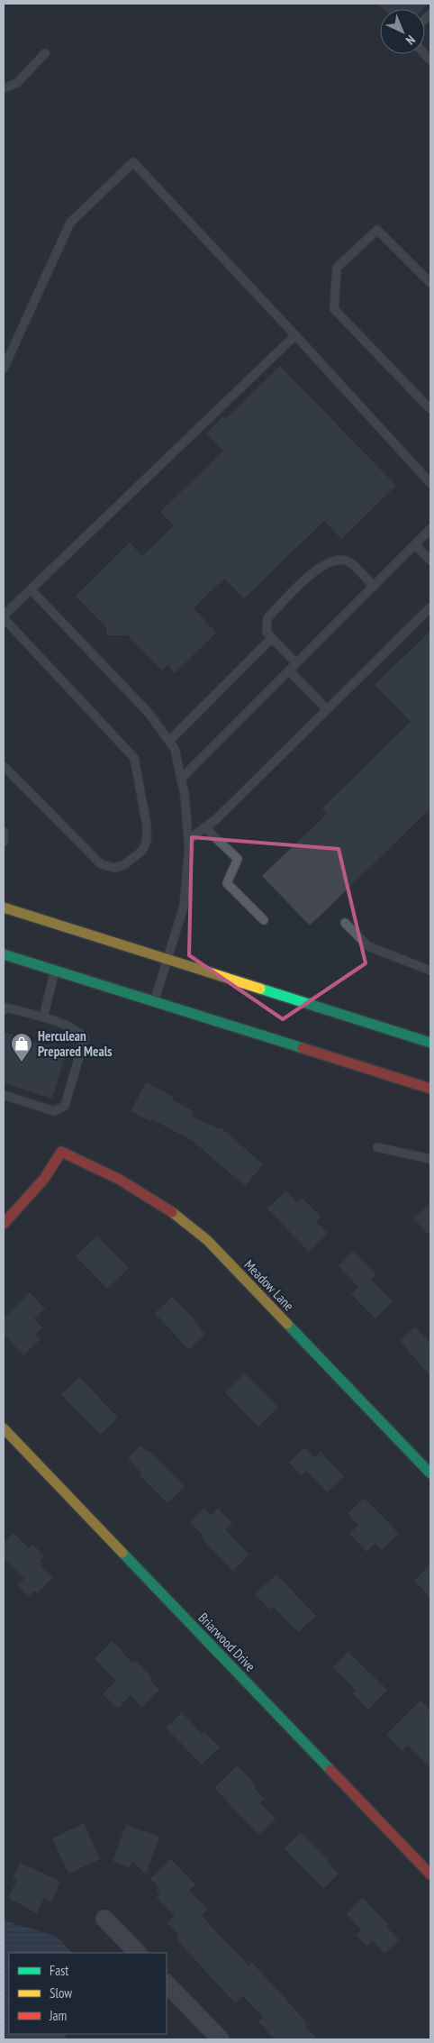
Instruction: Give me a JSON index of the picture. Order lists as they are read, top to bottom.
{
  "streets": {
    "street": ["Meadow Lane", "Briarwood Drive"]
  },
  "places": {
    "shop": ["Herculean Prepared Meals"]
  },
  "legend": ["Fast", "Slow", "Jam"],
  "north": "bottom right"
}
